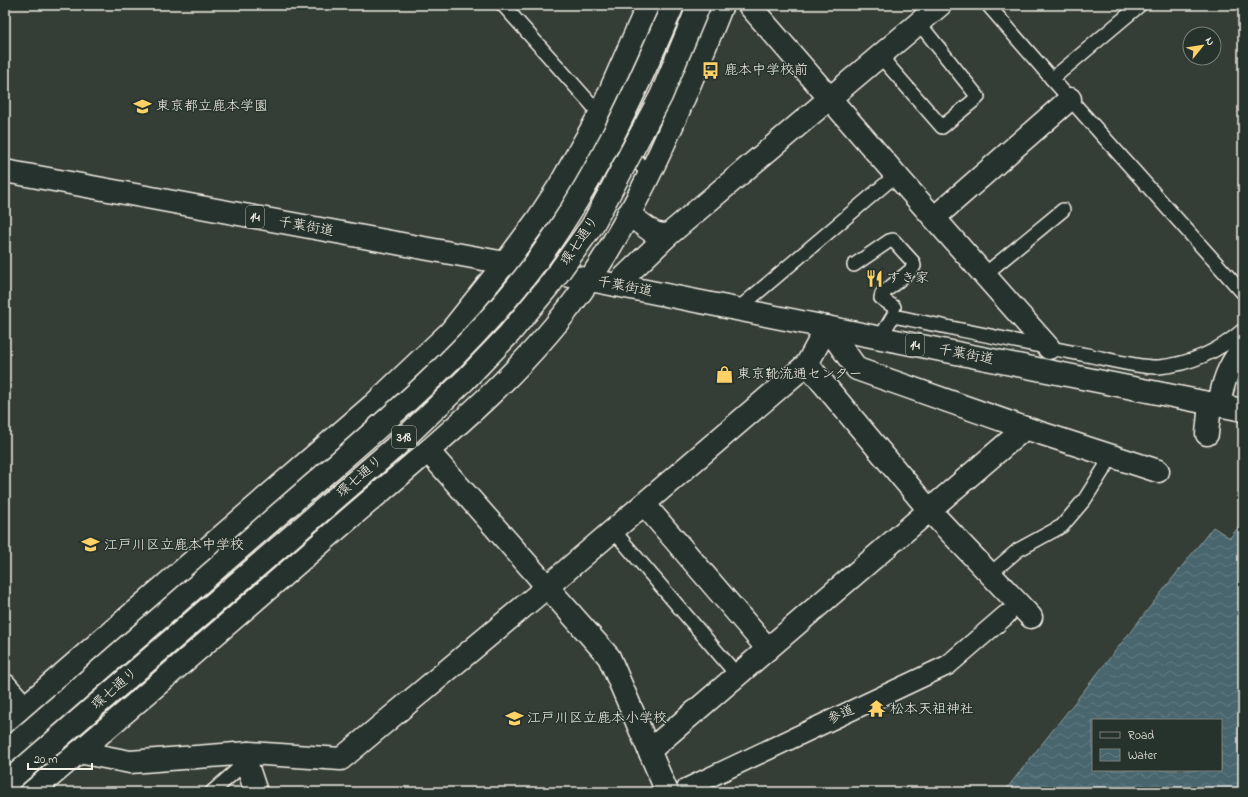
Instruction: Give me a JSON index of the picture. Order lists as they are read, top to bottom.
{
  "streets": {
    "main road": [
      "14",
      "千葉街道",
      "環七通り",
      "318"
    ],
    "street": ["参道"]
  },
  "places": {
    "bus stop": ["鹿本中学校前"],
    "school or university": ["東京都立鹿本学園", "江戸川区立鹿本中学校", "江戸川区立鹿本小学校"],
    "restaurant": ["すき家"],
    "shop": ["東京靴流通センター"],
    "temple": ["松本天祖神社"]
  },
  "legend": ["Road", "Water"],
  "scale_bar": "20 m",
  "north": "top right"
}
